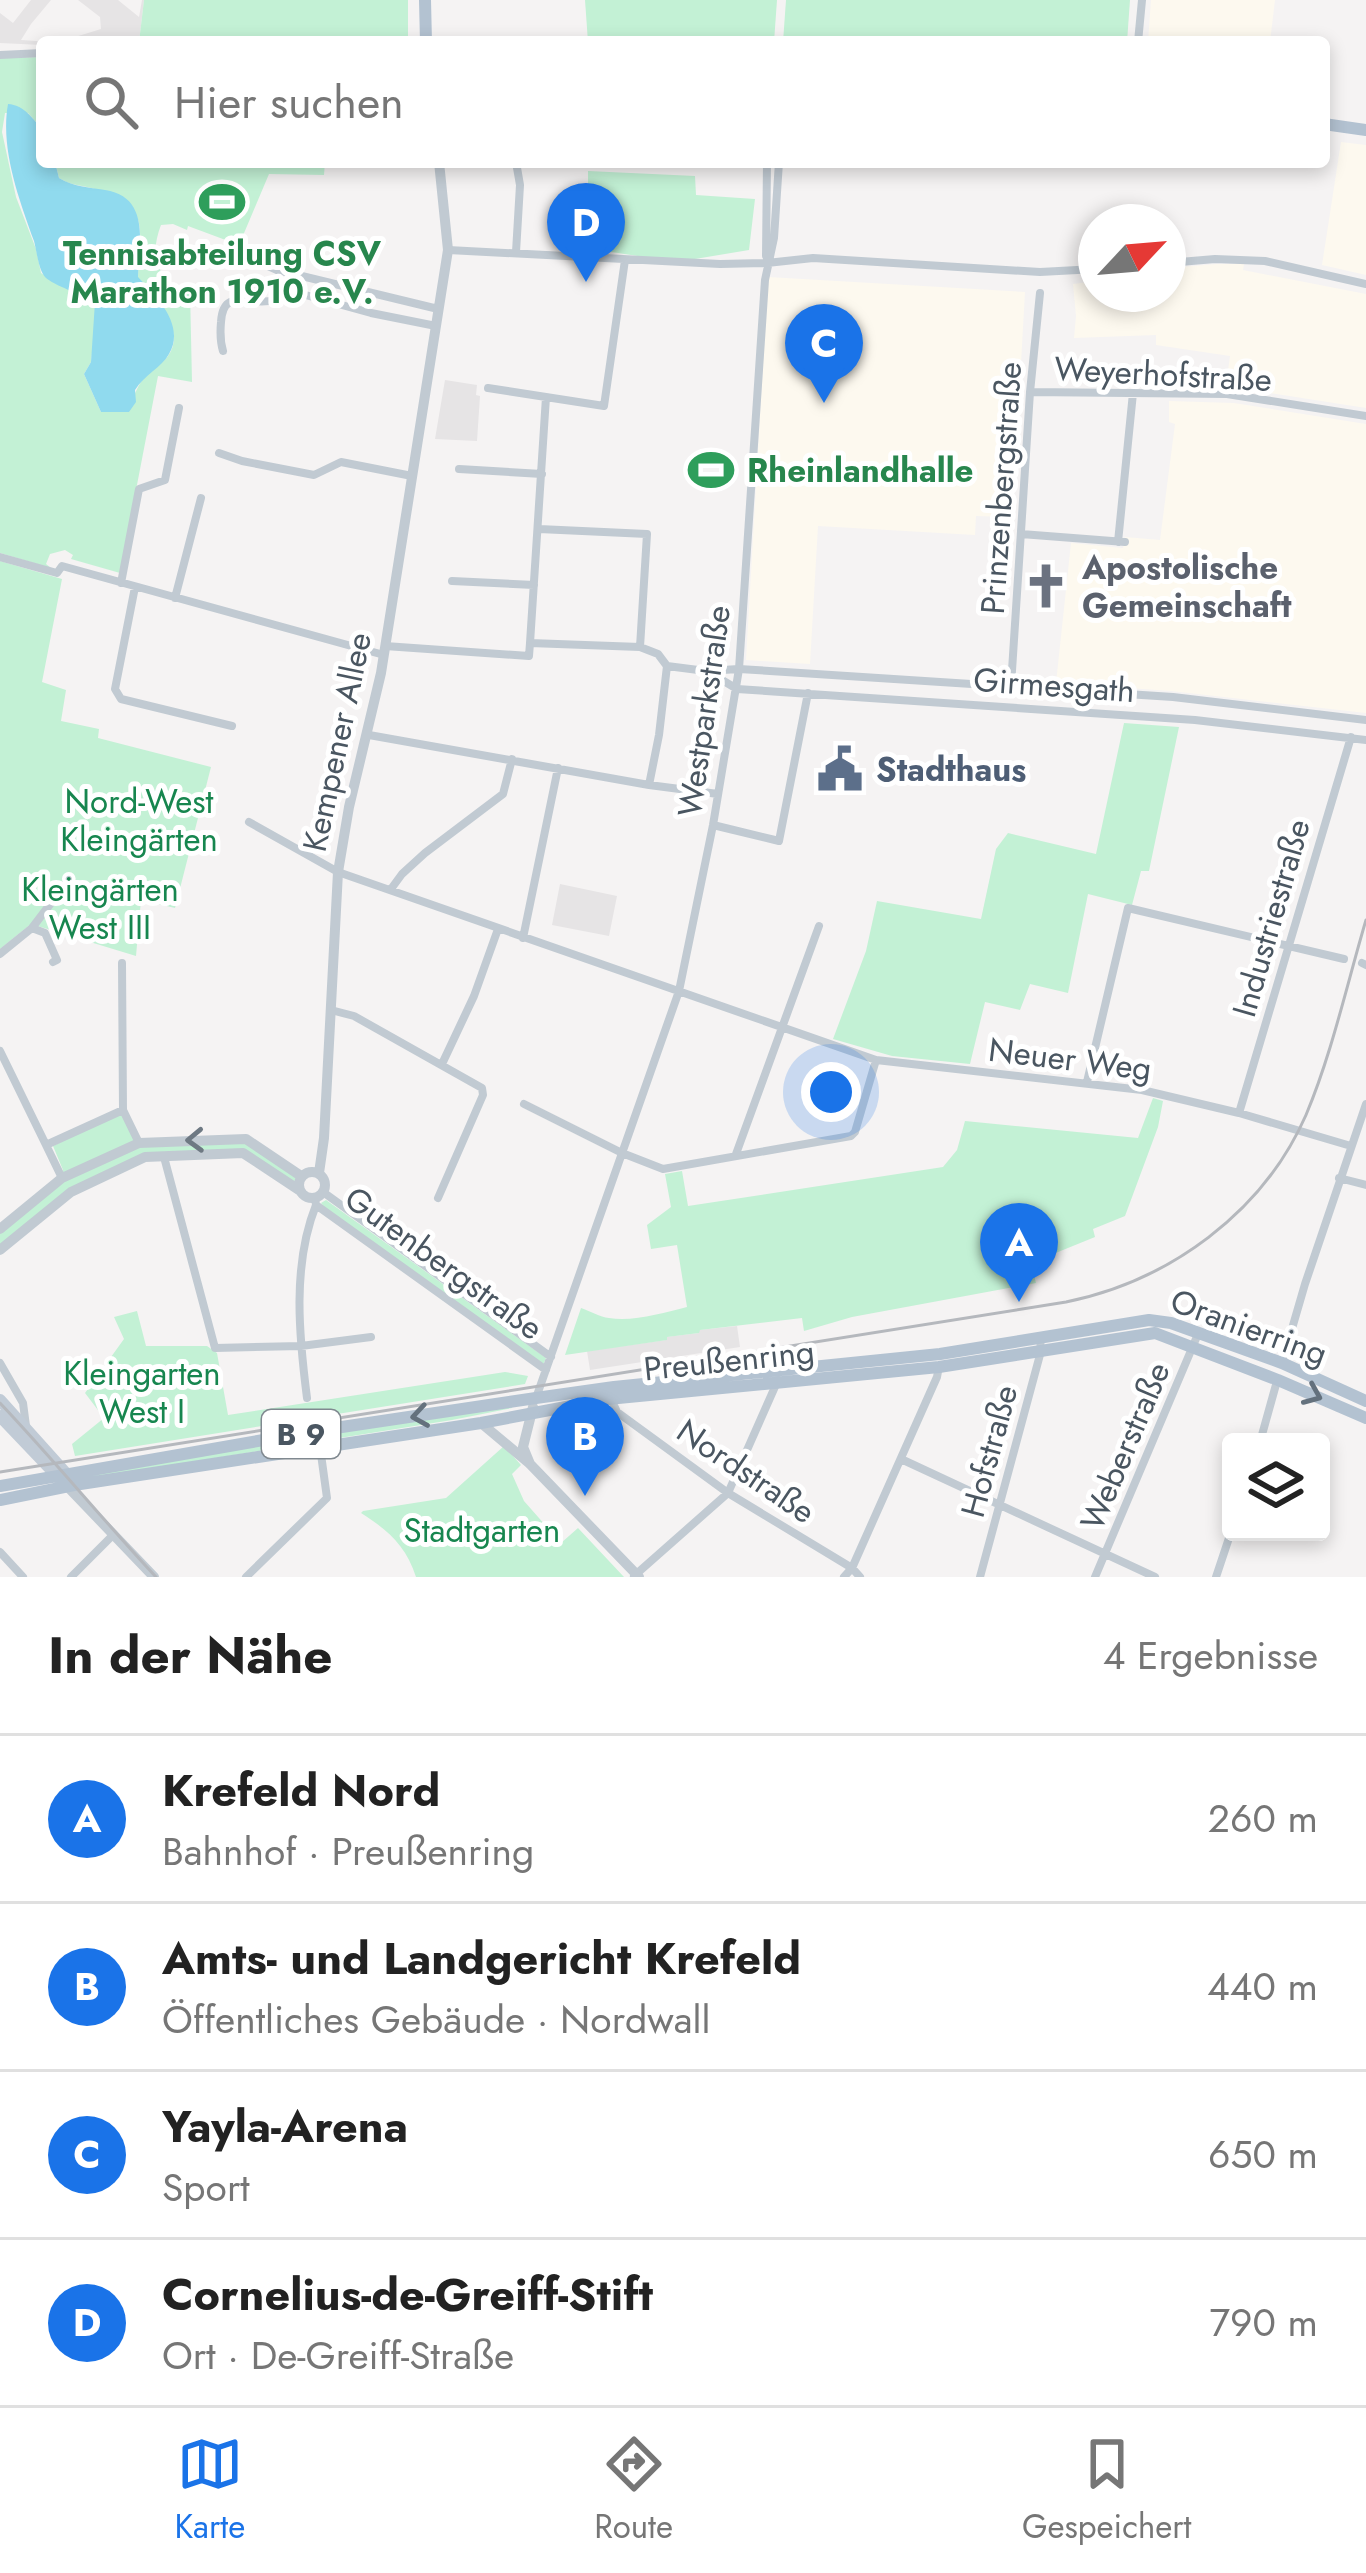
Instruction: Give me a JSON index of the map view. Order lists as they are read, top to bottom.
{
  "streets": {
    "main road": ["Oranierring", "Preußenring", "B 9"],
    "street": [
      "Weyerhofstraße",
      "Prinzenbergstraße",
      "Girmesgath",
      "Westparkstraße",
      "Kempener Allee",
      "Industriestraße",
      "Neuer Weg",
      "Gutenbergstraße",
      "Weberstraße",
      "Hofstraße",
      "Nordstraße"
    ]
  },
  "crossings": [
    ["Weyerhofstraße", "Prinzenbergstraße"],
    ["Prinzenbergstraße", "Girmesgath"],
    ["Girmesgath", "Westparkstraße"],
    ["Girmesgath", "Industriestraße"],
    ["Westparkstraße", "Neuer Weg"],
    ["Westparkstraße", "Gutenbergstraße"],
    ["Westparkstraße", "Preußenring"],
    ["Kempener Allee", "Neuer Weg"],
    ["Kempener Allee", "Gutenbergstraße"],
    ["Industriestraße", "Neuer Weg"],
    ["Oranierring", "Preußenring"],
    ["Oranierring", "Weberstraße"],
    ["Oranierring", "Hofstraße"],
    ["Preußenring", "B 9"],
    ["Preußenring", "Hofstraße"],
    ["Preußenring", "Nordstraße"]
  ],
  "parks": [
    "Nord-West Kleingärten",
    "Kleingärten West III",
    "Kleingarten West I",
    "Stadtgarten"
  ],
  "places": {
    "sports": ["Tennisabteilung CSV Marathon 1910 e.V.", "Rheinlandhalle"],
    "church": ["Apostolische Gemeinschaft"],
    "public building": ["Stadthaus"]
  },
  "north": "top right",
  "page": {
    "search": "Hier suchen",
    "pins": [
      "D",
      "C",
      "A",
      "B"
    ],
    "heading": ["In der Nähe", "4 Ergebnisse"],
    "list": [
      {
        "mark": "A",
        "name": "Krefeld Nord",
        "note": "Bahnhof · Preußenring",
        "value": "260 m"
      },
      {
        "mark": "B",
        "name": "Amts- und Landgericht Krefeld",
        "note": "Öffentliches Gebäude · Nordwall",
        "value": "440 m"
      },
      {
        "mark": "C",
        "name": "Yayla-Arena",
        "note": "Sport",
        "value": "650 m"
      },
      {
        "mark": "D",
        "name": "Cornelius-de-Greiff-Stift",
        "note": "Ort · De-Greiff-Straße",
        "value": "790 m"
      }
    ],
    "nav": ["Karte", "Route", "Gespeichert"]
  }
}
